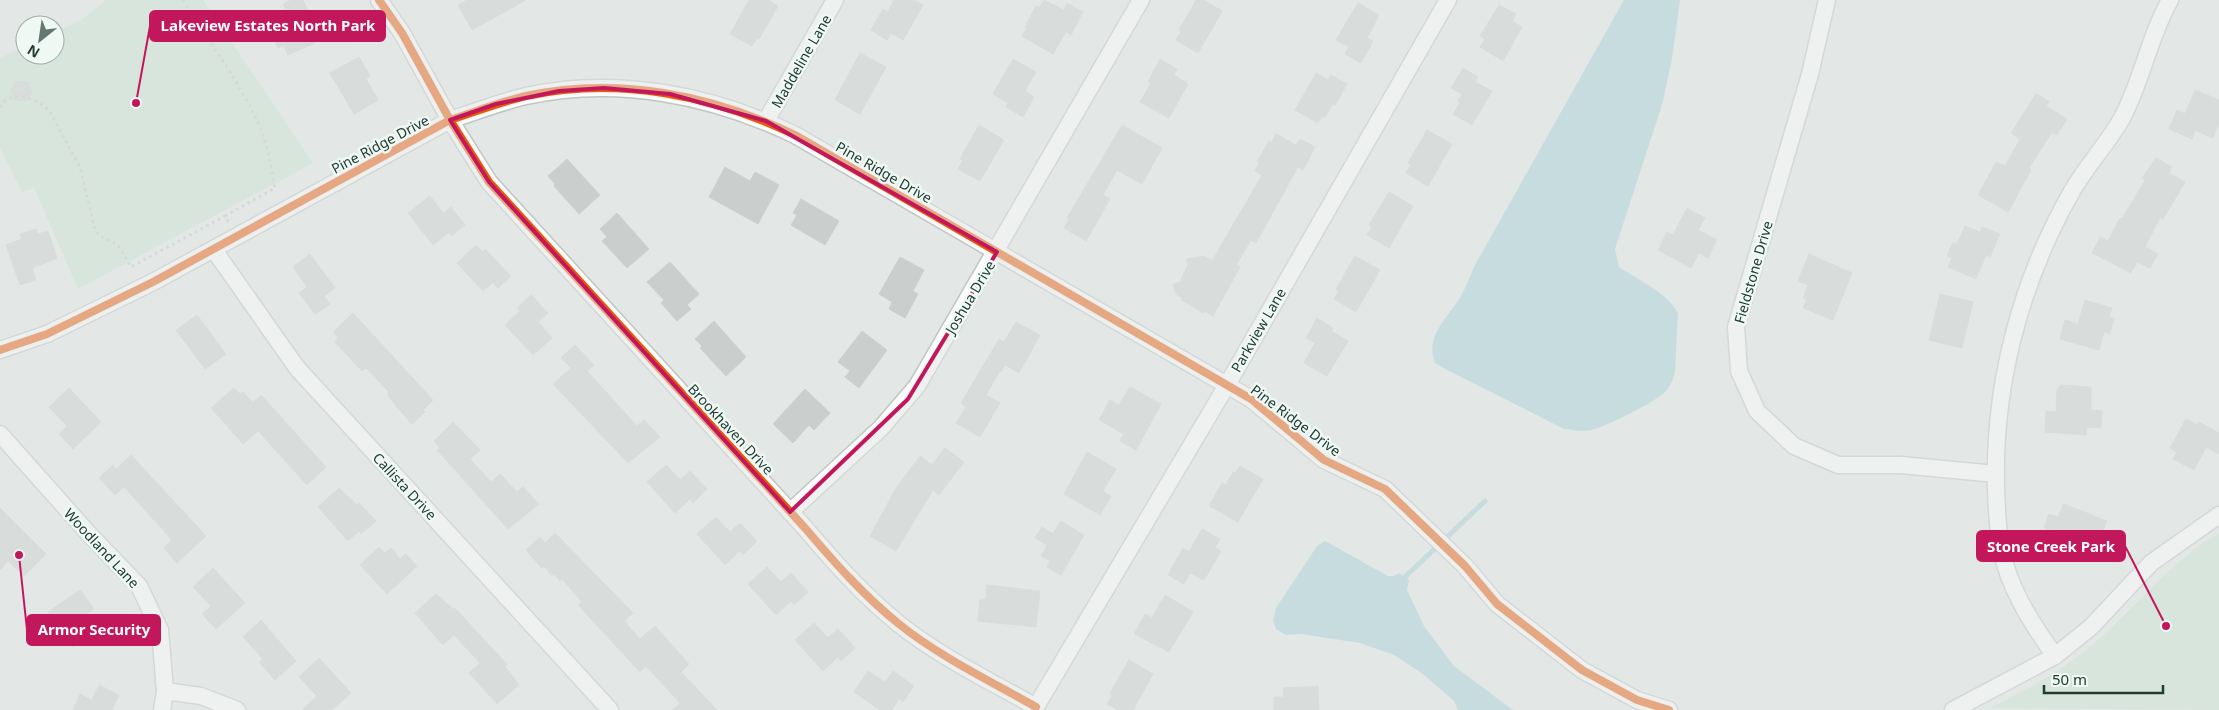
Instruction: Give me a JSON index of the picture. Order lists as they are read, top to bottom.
{
  "streets": {
    "street": [
      "Maddeline Lane",
      "Pine Ridge Drive",
      "Fieldstone Drive",
      "Joshua Drive",
      "Parkview Lane",
      "Brookhaven Drive",
      "Callista Drive",
      "Woodland Lane"
    ]
  },
  "crossings": [
    ["Maddeline Lane", "Pine Ridge Drive"],
    ["Pine Ridge Drive", "Joshua Drive"],
    ["Pine Ridge Drive", "Parkview Lane"],
    ["Pine Ridge Drive", "Brookhaven Drive"],
    ["Pine Ridge Drive", "Callista Drive"],
    ["Joshua Drive", "Brookhaven Drive"],
    ["Parkview Lane", "Brookhaven Drive"]
  ],
  "places": ["Lakeview Estates North Park", "Armor Security", "Stone Creek Park"],
  "scale_bar": "50 m",
  "north": "bottom left"
}
